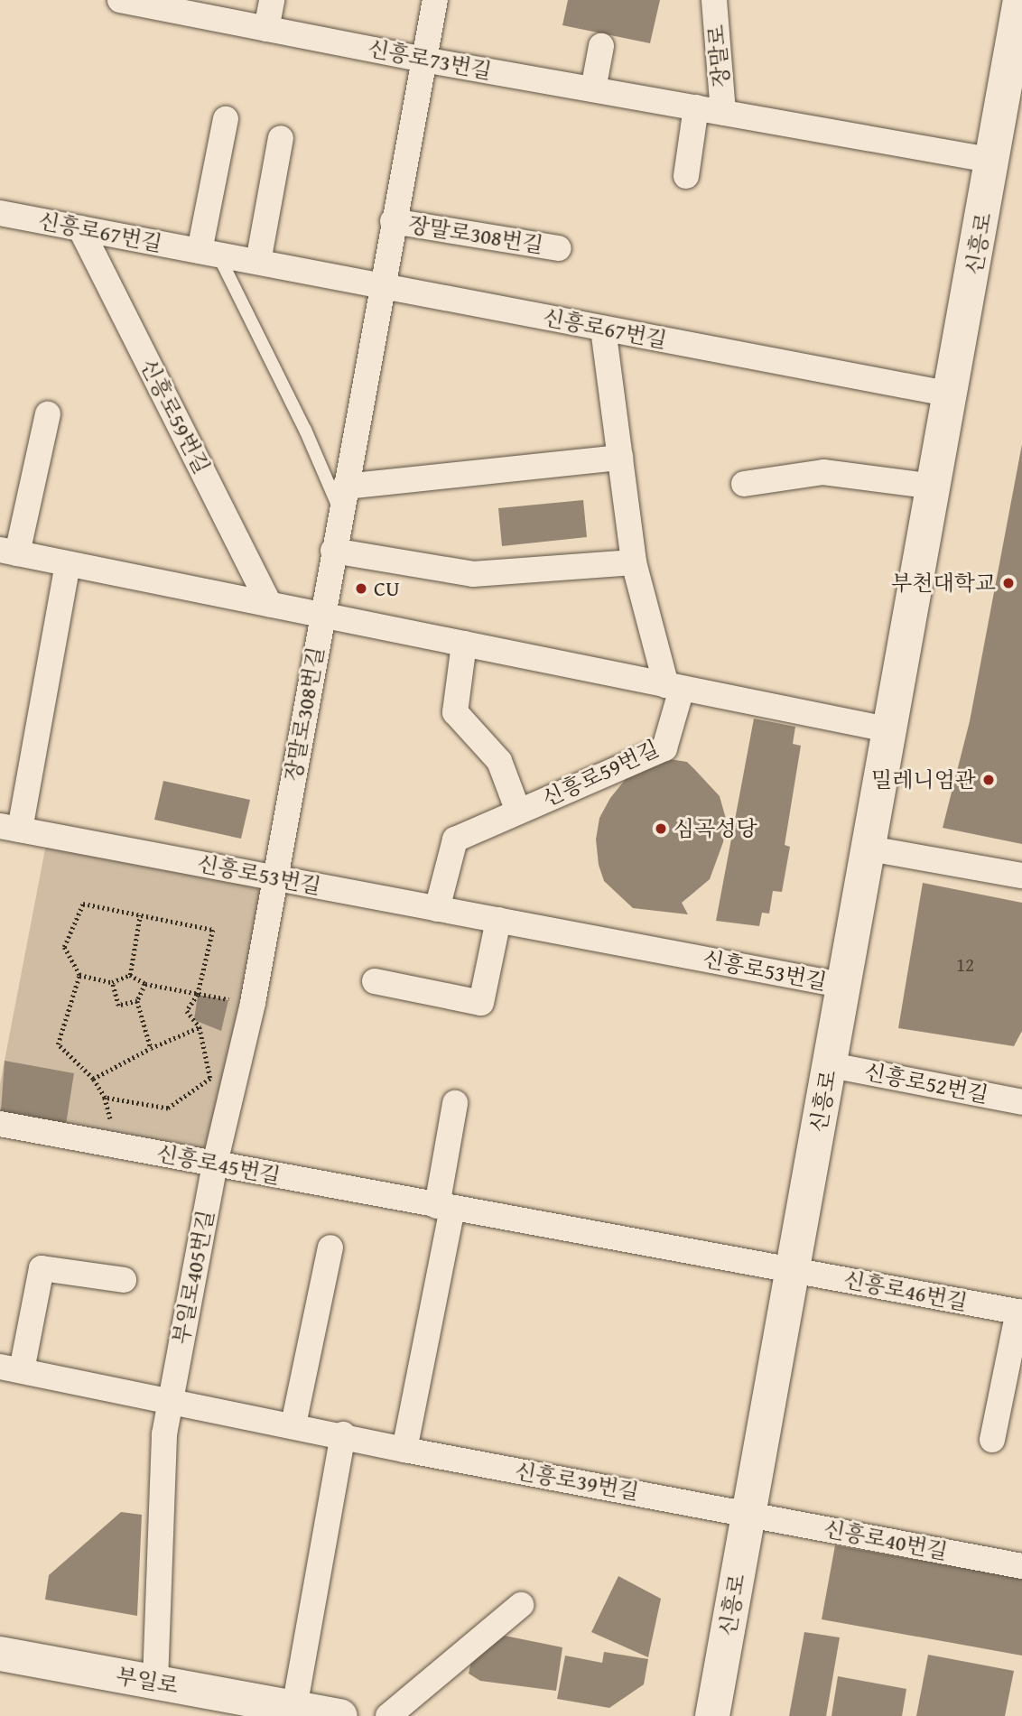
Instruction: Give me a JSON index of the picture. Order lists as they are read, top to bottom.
{
  "streets": {
    "street": [
      "장말로",
      "신흥로73번길",
      "신흥로67번길",
      "장말로308번길",
      "신흥로",
      "신흥로59번길",
      "신흥로53번길",
      "신흥로52번길",
      "신흥로45번길",
      "부일로405번길",
      "신흥로46번길",
      "신흥로39번길",
      "신흥로40번길",
      "부일로"
    ]
  },
  "crossings": [
    ["장말로", "신흥로73번길"],
    ["신흥로73번길", "장말로308번길"],
    ["신흥로73번길", "신흥로"],
    ["신흥로67번길", "장말로308번길"],
    ["신흥로67번길", "신흥로"],
    ["신흥로67번길", "신흥로59번길"],
    ["장말로308번길", "신흥로53번길"],
    ["장말로308번길", "부일로405번길"],
    ["신흥로", "신흥로53번길"],
    ["신흥로", "신흥로52번길"],
    ["신흥로", "신흥로45번길"],
    ["신흥로", "신흥로46번길"],
    ["신흥로", "신흥로39번길"],
    ["신흥로", "신흥로40번길"],
    ["신흥로59번길", "신흥로53번길"],
    ["신흥로53번길", "부일로405번길"],
    ["신흥로45번길", "부일로405번길"],
    ["신흥로45번길", "신흥로46번길"],
    ["부일로405번길", "신흥로39번길"],
    ["부일로405번길", "부일로"],
    ["신흥로39번길", "신흥로40번길"]
  ],
  "places": [
    "부천대학교",
    "CU",
    "밀레니엄관",
    "심곡성당"
  ],
  "house_numbers": ["12"]
}
